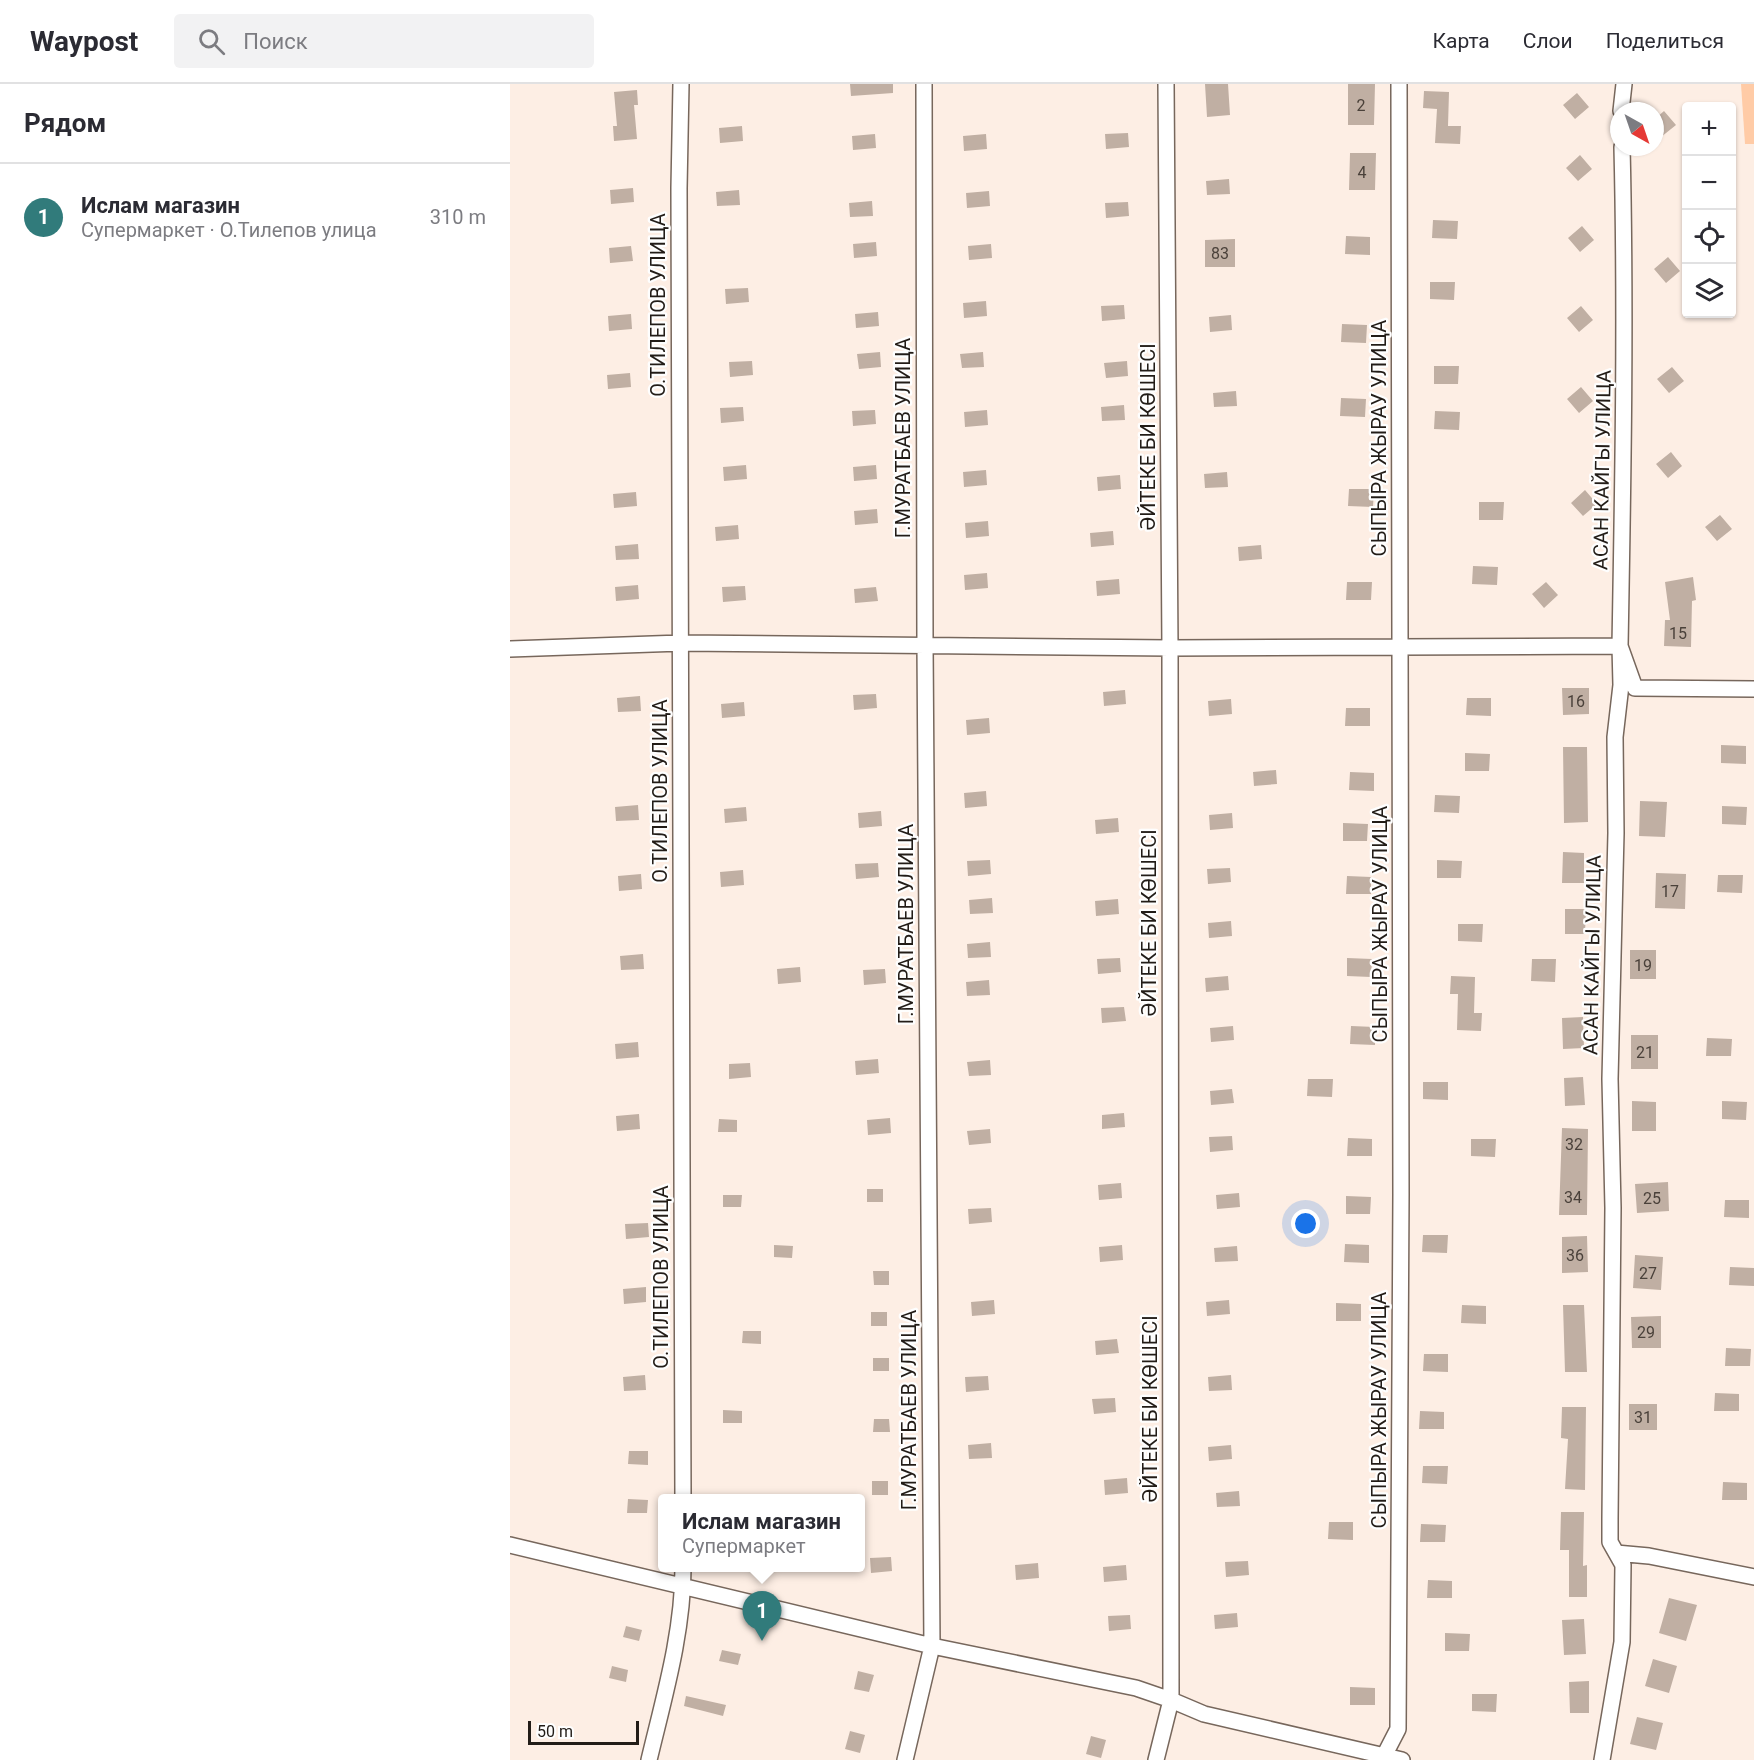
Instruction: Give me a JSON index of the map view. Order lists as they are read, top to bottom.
{
  "streets": {
    "street": [
      "О.ТИЛЕПОВ УЛИЦА",
      "ӘЙТЕКЕ БИ КӨШЕСІ",
      "Г.МУРАТБАЕВ УЛИЦА",
      "СЫПЫРА ЖЫРАУ УЛИЦА",
      "АСАН КАЙГЫ УЛИЦА"
    ]
  },
  "house_numbers": [
    "2",
    "4",
    "83",
    "15",
    "16",
    "17",
    "19",
    "21",
    "32",
    "34",
    "25",
    "36",
    "27",
    "29",
    "31"
  ],
  "scale_bar": "50 m",
  "north": "bottom right",
  "page": {
    "header": "Waypost",
    "search": "Поиск",
    "nav": ["Карта", "Слои", "Поделиться"],
    "heading": "Рядом",
    "map_buttons": ["+", "−"],
    "list": [
      {
        "mark": "1",
        "name": "Ислам магазин",
        "note": "Супермаркет · О.Тилепов улица",
        "value": "310 m"
      }
    ],
    "popup": ["Ислам магазин", "Супермаркет"],
    "pins": "1",
    "scale": "50 m"
  }
}
